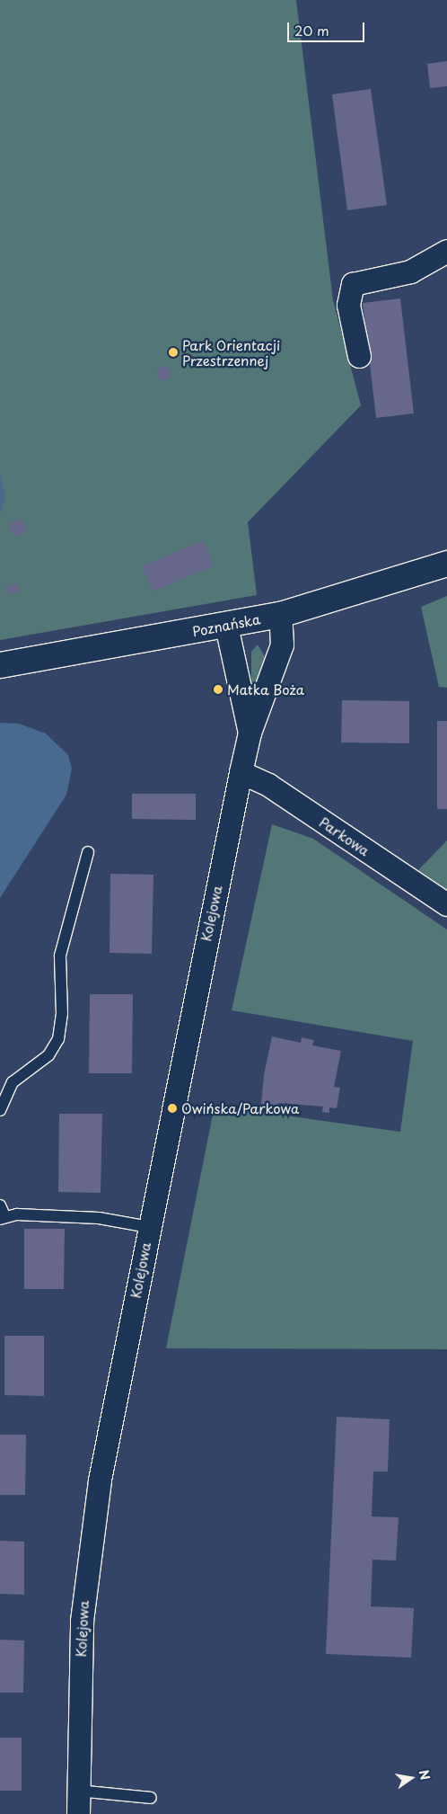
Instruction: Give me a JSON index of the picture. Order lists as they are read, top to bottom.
{
  "streets": {
    "main road": ["Poznańska"],
    "street": ["Parkowa", "Kolejowa"]
  },
  "crossings": [
    ["Poznańska", "Kolejowa"],
    ["Parkowa", "Kolejowa"]
  ],
  "places": ["Park Orientacji Przestrzennej", "Matka Boża", "Owińska/Parkowa"],
  "scale_bar": "20 m",
  "north": "right"
}
